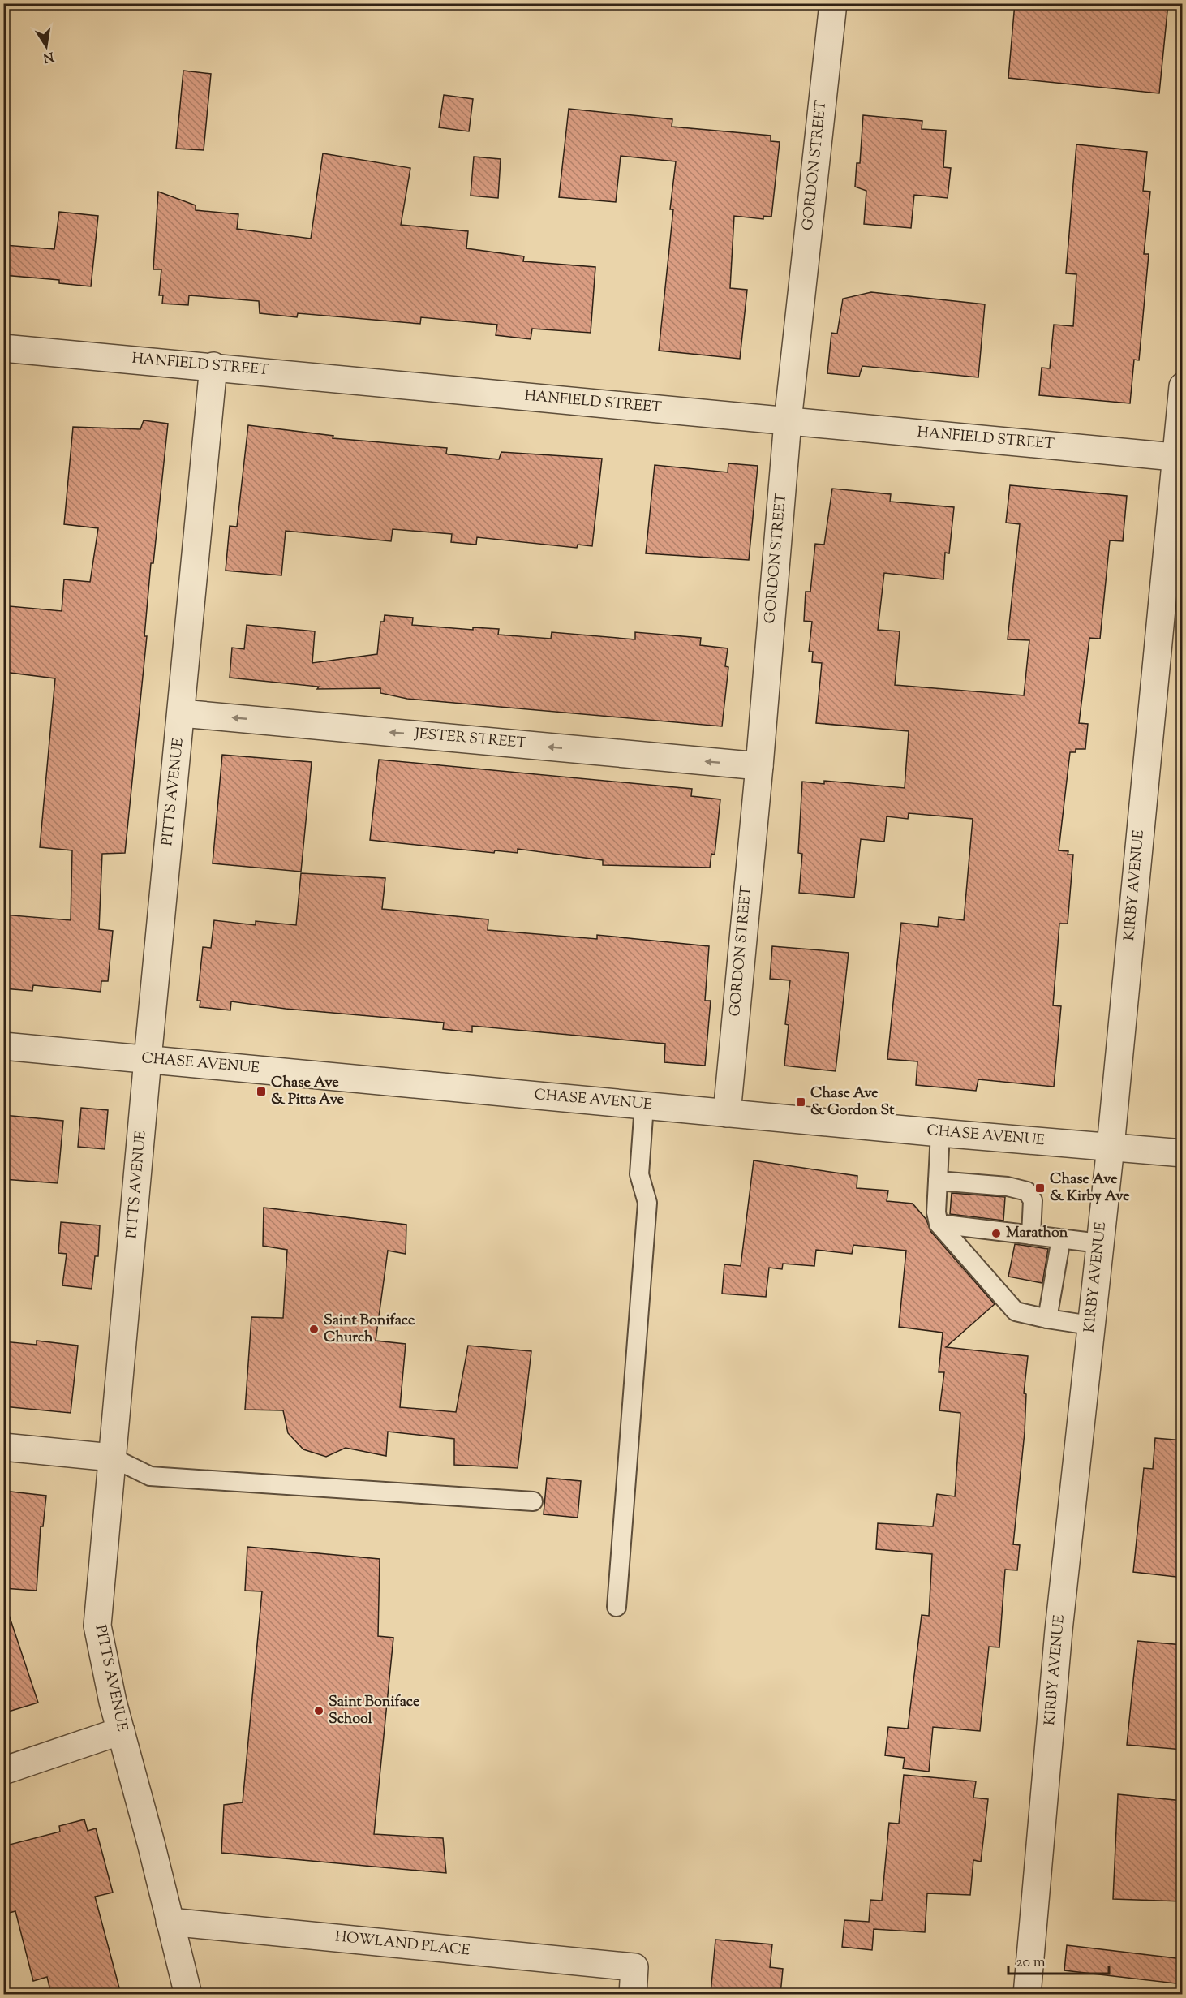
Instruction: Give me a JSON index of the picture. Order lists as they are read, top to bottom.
{
  "streets": {
    "street": [
      "GORDON STREET",
      "HANFIELD STREET",
      "JESTER STREET",
      "PITTS AVENUE",
      "KIRBY AVENUE",
      "CHASE AVENUE",
      "HOWLAND PLACE"
    ]
  },
  "crossings": [
    ["GORDON STREET", "HANFIELD STREET"],
    ["GORDON STREET", "JESTER STREET"],
    ["GORDON STREET", "CHASE AVENUE"],
    ["HANFIELD STREET", "PITTS AVENUE"],
    ["HANFIELD STREET", "KIRBY AVENUE"],
    ["JESTER STREET", "PITTS AVENUE"],
    ["PITTS AVENUE", "CHASE AVENUE"],
    ["PITTS AVENUE", "HOWLAND PLACE"],
    ["KIRBY AVENUE", "CHASE AVENUE"]
  ],
  "one_way": ["JESTER STREET"],
  "places": {
    "transit": ["Chase Ave & Pitts Ave", "Chase Ave & Gordon St", "Chase Ave & Kirby Ave"],
    "other": ["Marathon", "Saint Boniface Church", "Saint Boniface School"]
  },
  "scale_bar": "20 m",
  "north": "bottom"
}
